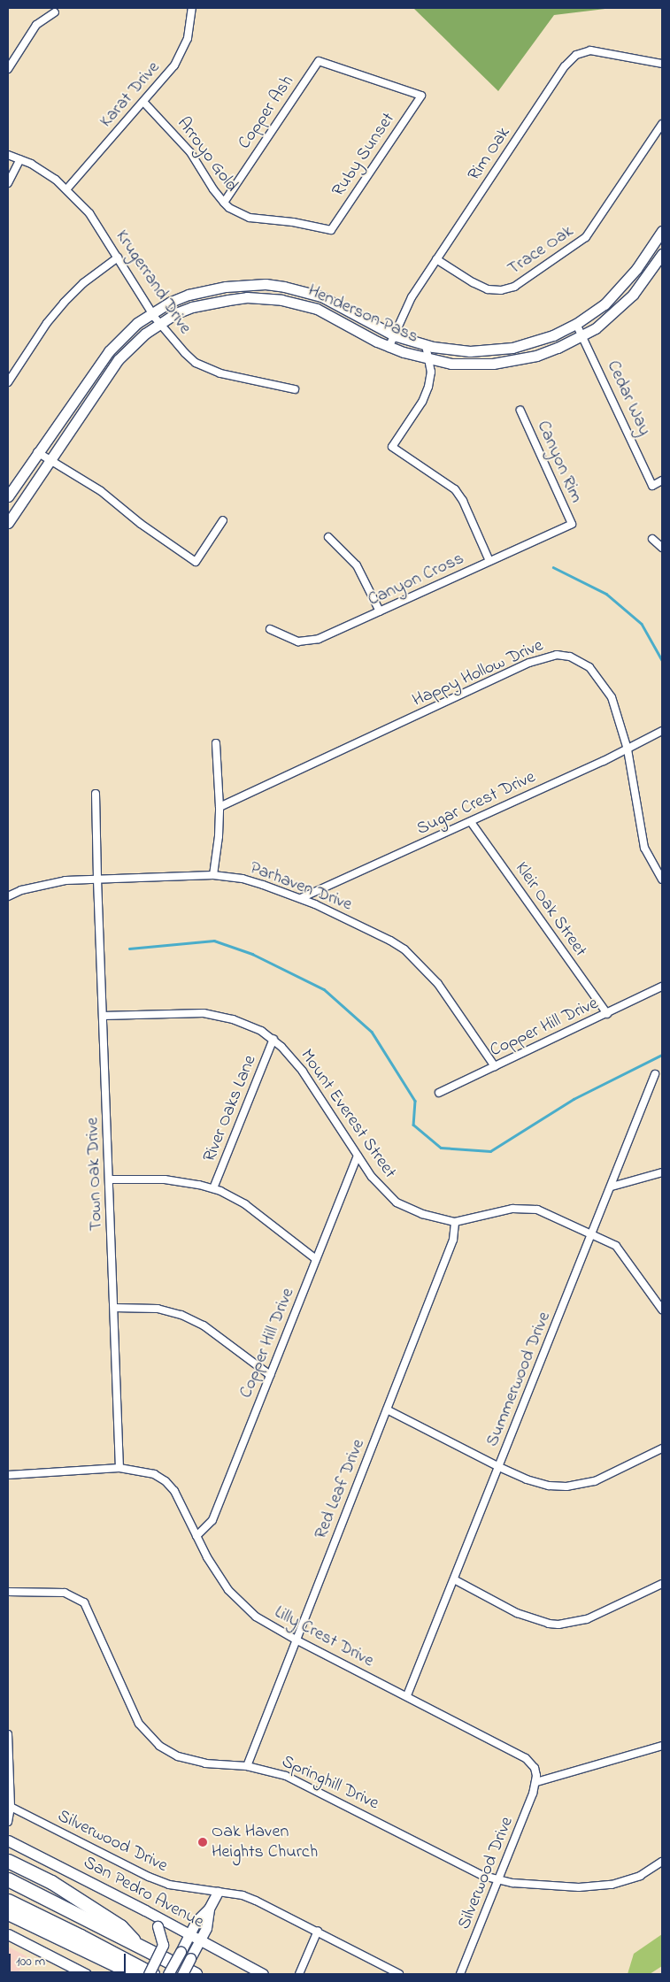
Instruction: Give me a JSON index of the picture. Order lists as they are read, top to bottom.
{
  "streets": {
    "street": [
      "Karat Drive",
      "Copper Ash",
      "Rim Oak",
      "Arroyo Gold",
      "Ruby Sunset",
      "Trace Oak",
      "Krugerrand Drive",
      "Henderson Pass",
      "Cedar Way",
      "Canyon Rim",
      "Canyon Cross",
      "Happy Hollow Drive",
      "Sugar Crest Drive",
      "Parhaven Drive",
      "Kleir Oak Street",
      "Copper Hill Drive",
      "River Oaks Lane",
      "Mount Everest Street",
      "Town Oak Drive",
      "Summerwood Drive",
      "Red Leaf Drive",
      "Lilly Crest Drive",
      "Springhill Drive",
      "Silverwood Drive",
      "San Pedro Avenue"
    ]
  },
  "crossings": [
    ["Karat Drive", "Arroyo Gold"],
    ["Karat Drive", "Krugerrand Drive"],
    ["Copper Ash", "Arroyo Gold"],
    ["Copper Ash", "Ruby Sunset"],
    ["Rim Oak", "Trace Oak"],
    ["Rim Oak", "Henderson Pass"],
    ["Arroyo Gold", "Ruby Sunset"],
    ["Krugerrand Drive", "Henderson Pass"],
    ["Henderson Pass", "Cedar Way"],
    ["Canyon Rim", "Canyon Cross"],
    ["Happy Hollow Drive", "Sugar Crest Drive"],
    ["Sugar Crest Drive", "Parhaven Drive"],
    ["Sugar Crest Drive", "Kleir Oak Street"],
    ["Parhaven Drive", "Copper Hill Drive"],
    ["Parhaven Drive", "Town Oak Drive"],
    ["Kleir Oak Street", "Copper Hill Drive"],
    ["Copper Hill Drive", "Mount Everest Street"],
    ["Copper Hill Drive", "Lilly Crest Drive"],
    ["River Oaks Lane", "Mount Everest Street"],
    ["Mount Everest Street", "Town Oak Drive"],
    ["Mount Everest Street", "Summerwood Drive"],
    ["Mount Everest Street", "Red Leaf Drive"],
    ["Town Oak Drive", "Lilly Crest Drive"],
    ["Summerwood Drive", "Lilly Crest Drive"],
    ["Red Leaf Drive", "Lilly Crest Drive"],
    ["Red Leaf Drive", "Springhill Drive"],
    ["Lilly Crest Drive", "Silverwood Drive"],
    ["Springhill Drive", "Silverwood Drive"]
  ],
  "places": ["Oak Haven Heights Church"],
  "scale_bar": "100 m"
}
